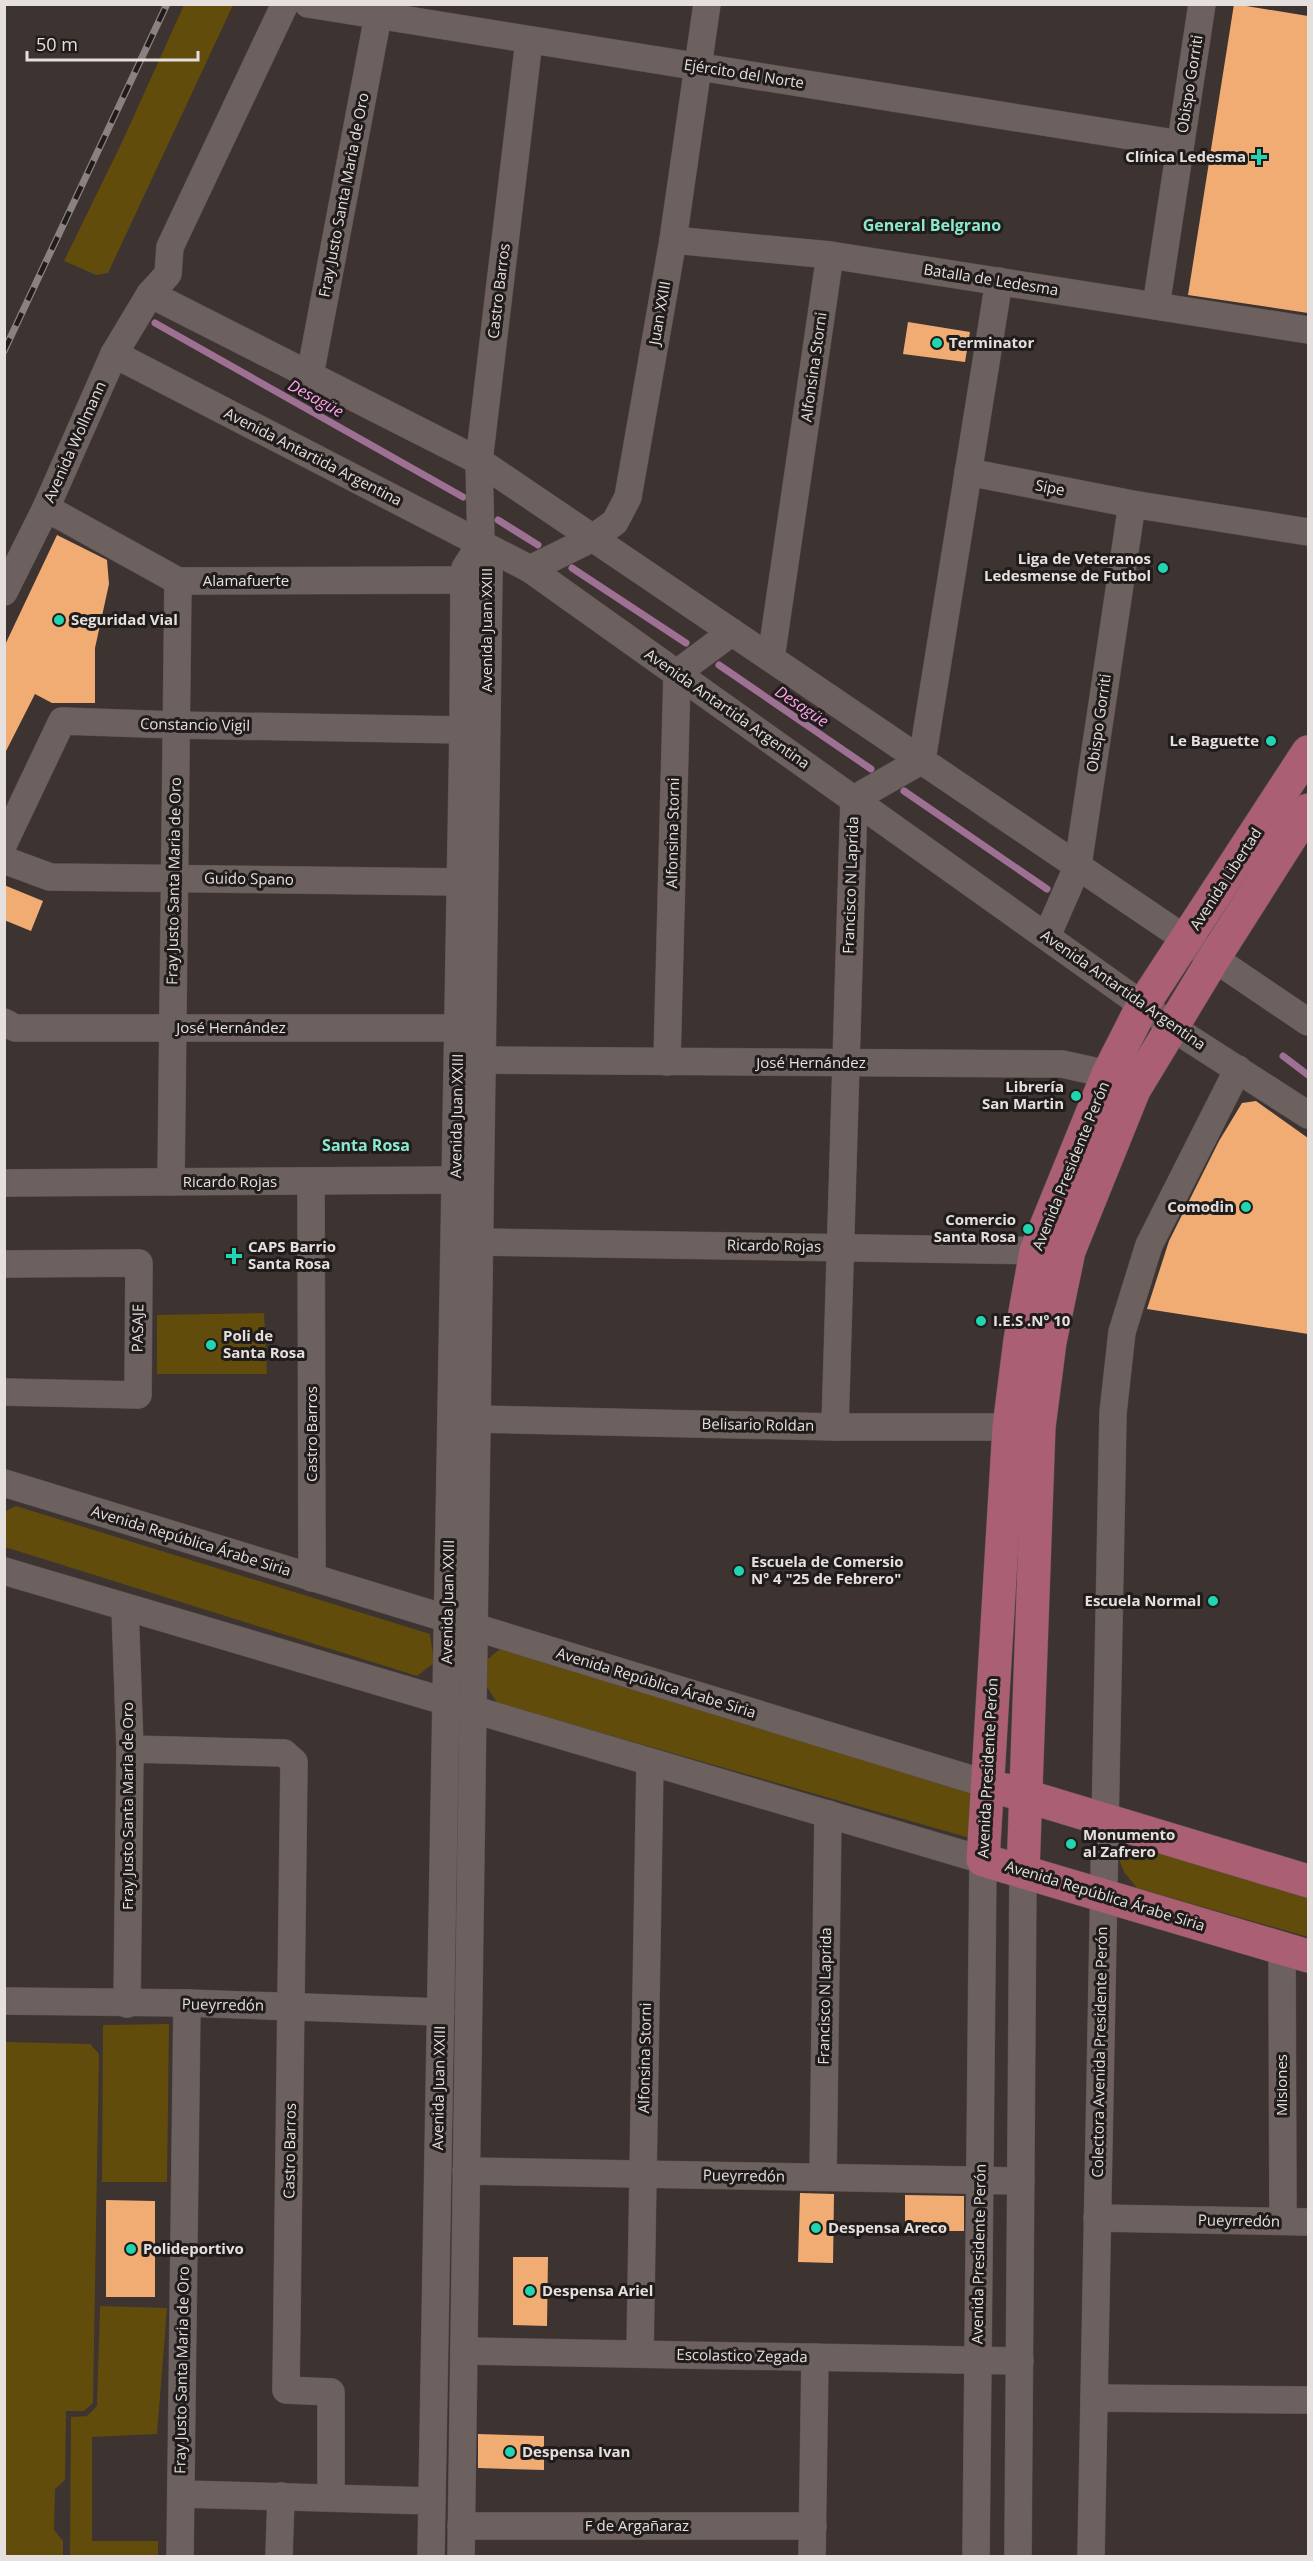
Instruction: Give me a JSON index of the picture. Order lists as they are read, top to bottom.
{
  "streets": {
    "main road": ["Avenida Libertad", "Avenida Presidente Perón", "Avenida República Árabe Siria"],
    "street": [
      "Ejército del Norte",
      "Obispo Gorriti",
      "Fray Justo Santa Maria de Oro",
      "Batalla de Ledesma",
      "Castro Barros",
      "Juan XXIII",
      "Alfonsina Storni",
      "Avenida Wollmann",
      "Avenida Antartida Argentina",
      "Sipe",
      "Alamafuerte",
      "Avenida Juan XXIII",
      "Constancio Vigil",
      "Guido Spano",
      "Francisco N Laprida",
      "José Hernández",
      "Ricardo Rojas",
      "PASAJE",
      "Belisario Roldan",
      "Pueyrredón",
      "Colectora Avenida Presidente Perón",
      "Misiones",
      "Escolastico Zegada",
      "F de Argañaraz"
    ]
  },
  "crossings": [
    ["Ejército del Norte", "Obispo Gorriti"],
    ["Ejército del Norte", "Fray Justo Santa Maria de Oro"],
    ["Ejército del Norte", "Castro Barros"],
    ["Ejército del Norte", "Juan XXIII"],
    ["Obispo Gorriti", "Batalla de Ledesma"],
    ["Obispo Gorriti", "Avenida Antartida Argentina"],
    ["Obispo Gorriti", "Sipe"],
    ["Fray Justo Santa Maria de Oro", "Castro Barros"],
    ["Fray Justo Santa Maria de Oro", "Alamafuerte"],
    ["Fray Justo Santa Maria de Oro", "Constancio Vigil"],
    ["Fray Justo Santa Maria de Oro", "Guido Spano"],
    ["Fray Justo Santa Maria de Oro", "José Hernández"],
    ["Fray Justo Santa Maria de Oro", "Ricardo Rojas"],
    ["Fray Justo Santa Maria de Oro", "Avenida República Árabe Siria"],
    ["Fray Justo Santa Maria de Oro", "Pueyrredón"],
    ["Batalla de Ledesma", "Juan XXIII"],
    ["Batalla de Ledesma", "Alfonsina Storni"],
    ["Castro Barros", "Avenida Antartida Argentina"],
    ["Castro Barros", "Avenida Juan XXIII"],
    ["Castro Barros", "Ricardo Rojas"],
    ["Castro Barros", "Avenida República Árabe Siria"],
    ["Castro Barros", "Pueyrredón"],
    ["Juan XXIII", "Avenida Antartida Argentina"],
    ["Alfonsina Storni", "Avenida Antartida Argentina"],
    ["Alfonsina Storni", "José Hernández"],
    ["Alfonsina Storni", "Avenida República Árabe Siria"],
    ["Alfonsina Storni", "Pueyrredón"],
    ["Alfonsina Storni", "Escolastico Zegada"],
    ["Avenida Wollmann", "Avenida Antartida Argentina"],
    ["Avenida Wollmann", "Alamafuerte"],
    ["Avenida Antartida Argentina", "Avenida Juan XXIII"],
    ["Avenida Antartida Argentina", "Avenida Libertad"],
    ["Avenida Antartida Argentina", "Francisco N Laprida"],
    ["Avenida Antartida Argentina", "Avenida Presidente Perón"],
    ["Avenida Antartida Argentina", "Colectora Avenida Presidente Perón"],
    ["Alamafuerte", "Avenida Juan XXIII"],
    ["Avenida Juan XXIII", "Constancio Vigil"],
    ["Avenida Juan XXIII", "Guido Spano"],
    ["Avenida Juan XXIII", "José Hernández"],
    ["Avenida Juan XXIII", "Ricardo Rojas"],
    ["Avenida Juan XXIII", "Belisario Roldan"],
    ["Avenida Juan XXIII", "Avenida República Árabe Siria"],
    ["Avenida Juan XXIII", "Pueyrredón"],
    ["Avenida Juan XXIII", "Escolastico Zegada"],
    ["Avenida Juan XXIII", "F de Argañaraz"],
    ["Avenida Libertad", "Avenida Presidente Perón"],
    ["Francisco N Laprida", "José Hernández"],
    ["Francisco N Laprida", "Ricardo Rojas"],
    ["Francisco N Laprida", "Belisario Roldan"],
    ["Francisco N Laprida", "Avenida República Árabe Siria"],
    ["Francisco N Laprida", "Pueyrredón"],
    ["José Hernández", "Avenida Presidente Perón"],
    ["Avenida Presidente Perón", "Ricardo Rojas"],
    ["Avenida Presidente Perón", "Belisario Roldan"],
    ["Avenida Presidente Perón", "Avenida República Árabe Siria"],
    ["Avenida Presidente Perón", "Pueyrredón"],
    ["Avenida Presidente Perón", "Escolastico Zegada"],
    ["Avenida República Árabe Siria", "Colectora Avenida Presidente Perón"],
    ["Avenida República Árabe Siria", "Misiones"],
    ["Pueyrredón", "Colectora Avenida Presidente Perón"],
    ["Pueyrredón", "Misiones"]
  ],
  "districts": ["General Belgrano", "Santa Rosa"],
  "water": ["Desagüe"],
  "places": {
    "health": ["Clínica Ledesma", "CAPS Barrio Santa Rosa"],
    "other": [
      "Terminator",
      "Liga de Veteranos Ledesmense de Futbol",
      "Seguridad Vial",
      "Le Baguette",
      "Librería San Martin",
      "Comodin",
      "Comercio Santa Rosa",
      "I.E.S .Nº 10",
      "Poli de Santa Rosa",
      "Escuela de Comersio Nº 4 \"25 de Febrero\"",
      "Escuela Normal",
      "Monumento al Zafrero",
      "Despensa Areco",
      "Polideportivo",
      "Despensa Ariel",
      "Despensa Ivan"
    ]
  },
  "scale_bar": "50 m"
}
